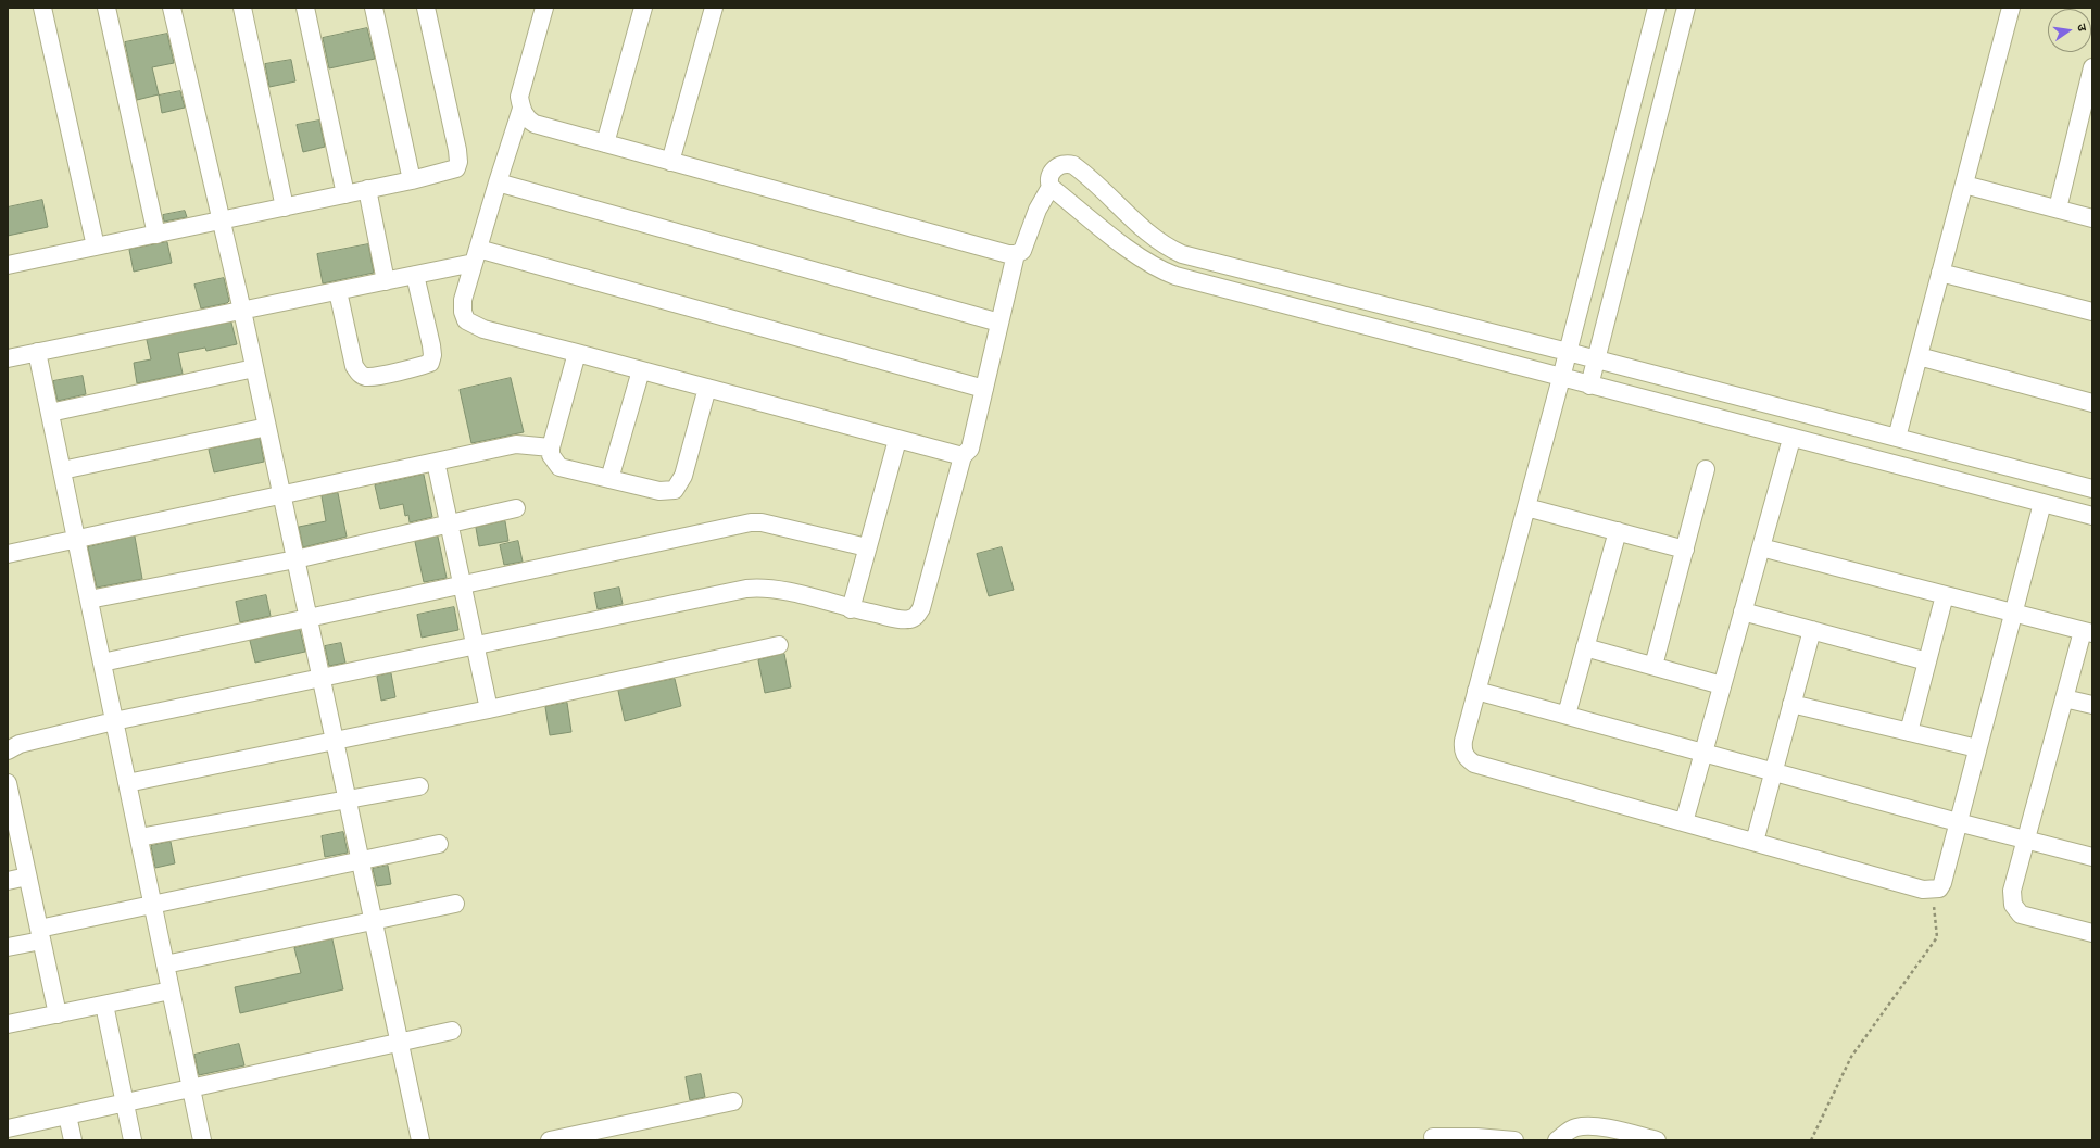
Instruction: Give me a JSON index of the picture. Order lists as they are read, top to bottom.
{
  "north": "right"
}
